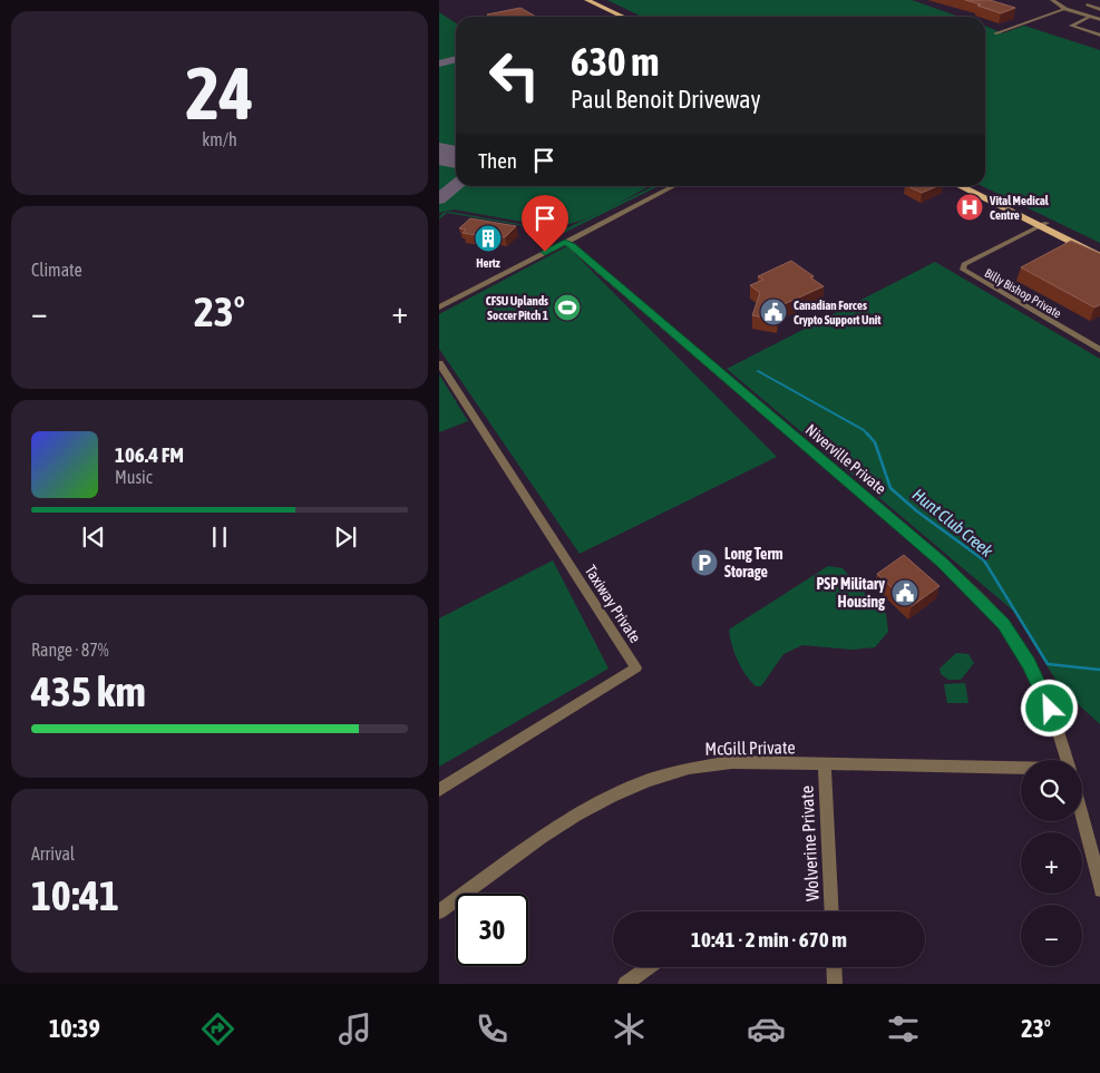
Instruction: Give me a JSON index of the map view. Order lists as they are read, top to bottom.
{
  "streets": {
    "street": [
      "Billy Bishop Private",
      "Niverville Private",
      "Taxiway Private",
      "McGill Private",
      "Wolverine Private"
    ]
  },
  "crossings": [
    ["McGill Private", "Wolverine Private"]
  ],
  "water": ["Hunt Club Creek"],
  "places": {
    "hospital": ["Vital Medical Centre"],
    "building": ["Hertz"],
    "sports": ["CFSU Uplands Soccer Pitch 1"],
    "public building": ["Canadian Forces Crypto Support Unit", "PSP Military Housing"],
    "parking": ["Long Term Storage"]
  },
  "page": {
    "tile": [
      ["24", "km/h"],
      "Climate",
      ["Range · 87%", "435 km"],
      ["Arrival", "10:41"]
    ],
    "turn": ["630 m", "Paul Benoit Driveway"],
    "then": "Then",
    "heat": ["−", "23°", "+"],
    "song": ["106.4 FM", "Music"],
    "map_buttons": ["+", "−"],
    "limit": "30",
    "trip": "10:41 · 2 min · 670 m",
    "tabs": ["10:39", "23°"]
  }
}
